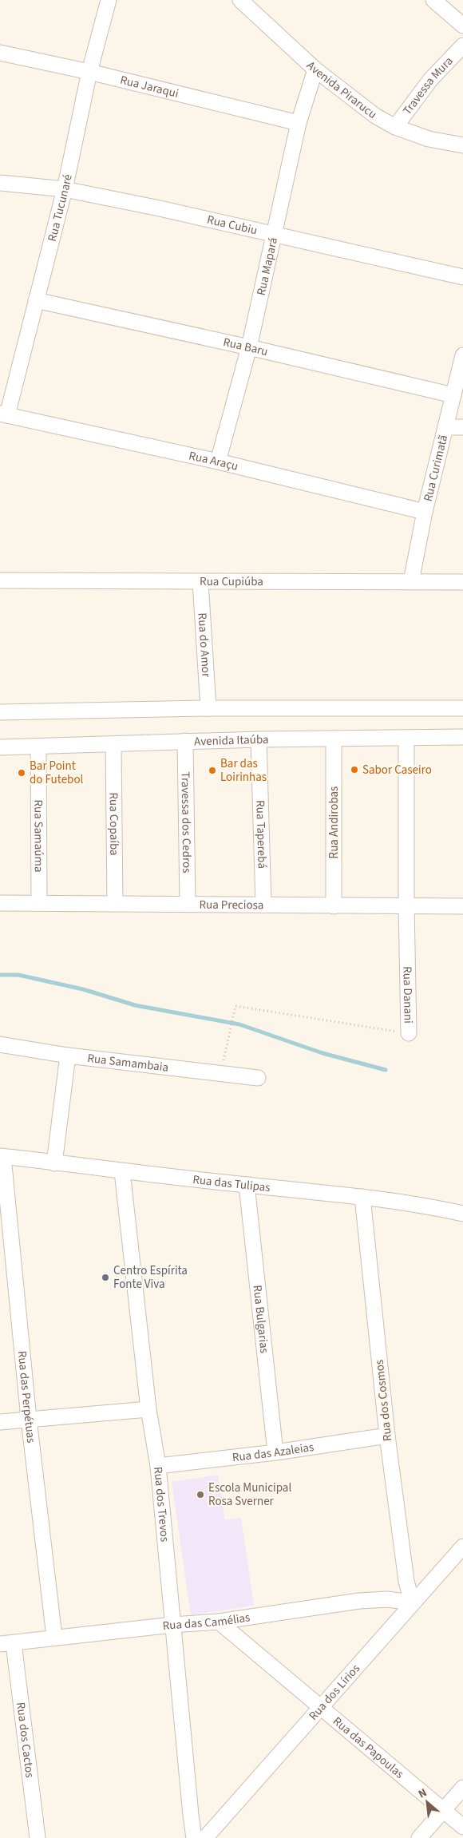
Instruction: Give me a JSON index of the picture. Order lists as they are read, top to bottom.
{
  "streets": {
    "street": [
      "Travessa Mura",
      "Rua Jaraqui",
      "Avenida Pirarucu",
      "Rua Tucunaré",
      "Rua Cubiu",
      "Rua Mapará",
      "Rua Baru",
      "Rua Araçu",
      "Rua Curimatã",
      "Rua Cupiúba",
      "Rua do Amor",
      "Avenida Itaúba",
      "Travessa dos Cedros",
      "Rua Andirobas",
      "Rua Copaíba",
      "Rua Taperebá",
      "Rua Samaúma",
      "Rua Preciosa",
      "Rua Danani",
      "Rua Samambaia",
      "Rua das Tulipas",
      "Rua Bulgarias",
      "Rua das Perpétuas",
      "Rua dos Cosmos",
      "Rua das Azaleias",
      "Rua dos Trevos",
      "Rua das Camélias",
      "Rua dos Lírios",
      "Rua dos Cactos",
      "Rua das Papoulas"
    ]
  },
  "crossings": [
    ["Travessa Mura", "Avenida Pirarucu"],
    ["Rua Jaraqui", "Rua Tucunaré"],
    ["Rua Jaraqui", "Rua Mapará"],
    ["Avenida Pirarucu", "Rua Mapará"],
    ["Rua Tucunaré", "Rua Cubiu"],
    ["Rua Tucunaré", "Rua Baru"],
    ["Rua Tucunaré", "Rua Araçu"],
    ["Rua Cubiu", "Rua Mapará"],
    ["Rua Mapará", "Rua Baru"],
    ["Rua Mapará", "Rua Araçu"],
    ["Rua Baru", "Rua Curimatã"],
    ["Rua Araçu", "Rua Curimatã"],
    ["Rua Curimatã", "Rua Cupiúba"],
    ["Rua Cupiúba", "Rua do Amor"],
    ["Avenida Itaúba", "Travessa dos Cedros"],
    ["Avenida Itaúba", "Rua Andirobas"],
    ["Avenida Itaúba", "Rua Copaíba"],
    ["Avenida Itaúba", "Rua Taperebá"],
    ["Avenida Itaúba", "Rua Samaúma"],
    ["Avenida Itaúba", "Rua Danani"],
    ["Travessa dos Cedros", "Rua Preciosa"],
    ["Rua Andirobas", "Rua Preciosa"],
    ["Rua Copaíba", "Rua Preciosa"],
    ["Rua Taperebá", "Rua Preciosa"],
    ["Rua Samaúma", "Rua Preciosa"],
    ["Rua Preciosa", "Rua Danani"],
    ["Rua Danani", "Rua Samambaia"],
    ["Rua das Tulipas", "Rua Bulgarias"],
    ["Rua das Tulipas", "Rua das Perpétuas"],
    ["Rua das Tulipas", "Rua dos Cosmos"],
    ["Rua das Tulipas", "Rua dos Trevos"],
    ["Rua Bulgarias", "Rua das Azaleias"],
    ["Rua das Perpétuas", "Rua das Camélias"],
    ["Rua dos Cosmos", "Rua das Azaleias"],
    ["Rua dos Cosmos", "Rua das Camélias"],
    ["Rua dos Cosmos", "Rua dos Lírios"],
    ["Rua das Azaleias", "Rua dos Trevos"],
    ["Rua dos Trevos", "Rua das Camélias"],
    ["Rua das Camélias", "Rua dos Lírios"],
    ["Rua das Camélias", "Rua dos Cactos"],
    ["Rua das Camélias", "Rua das Papoulas"],
    ["Rua dos Lírios", "Rua das Papoulas"]
  ],
  "places": [
    "Sabor Caseiro",
    "Bar das Loirinhas",
    "Bar Point do Futebol",
    "Centro Espírita Fonte Viva",
    "Escola Municipal Rosa Sverner"
  ],
  "north": "top left"
}
